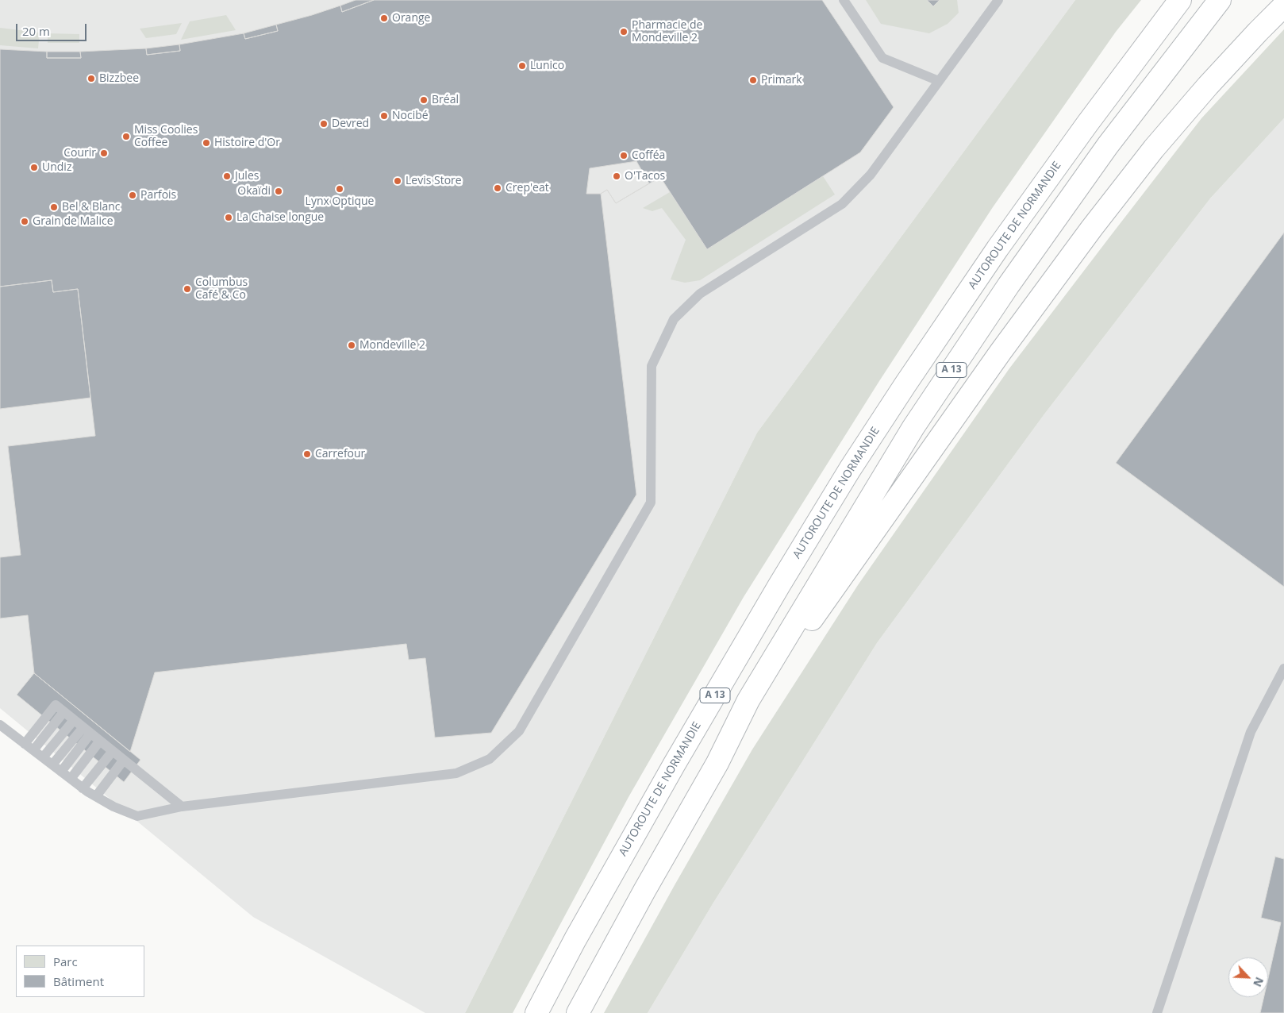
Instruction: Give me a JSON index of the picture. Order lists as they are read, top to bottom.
{
  "streets": {
    "highway": ["AUTOROUTE DE NORMANDIE", "A 13"]
  },
  "places": [
    "Orange",
    "Pharmacie de Mondeville 2",
    "Lunico",
    "Bizzbee",
    "Primark",
    "Bréal",
    "Nocibé",
    "Devred",
    "Miss Coolies Coffee",
    "Histoire d'Or",
    "Courir",
    "Cofféa",
    "Undiz",
    "Jules",
    "O'Tacos",
    "Levis Store",
    "Crep'eat",
    "Lynx Optique",
    "Okaïdi",
    "Parfois",
    "Bel & Blanc",
    "La Chaise longue",
    "Grain de Malice",
    "Columbus Café & Co",
    "Mondeville 2",
    "Carrefour"
  ],
  "legend": ["Parc", "Bâtiment"],
  "scale_bar": "20 m",
  "north": "bottom right"
}
